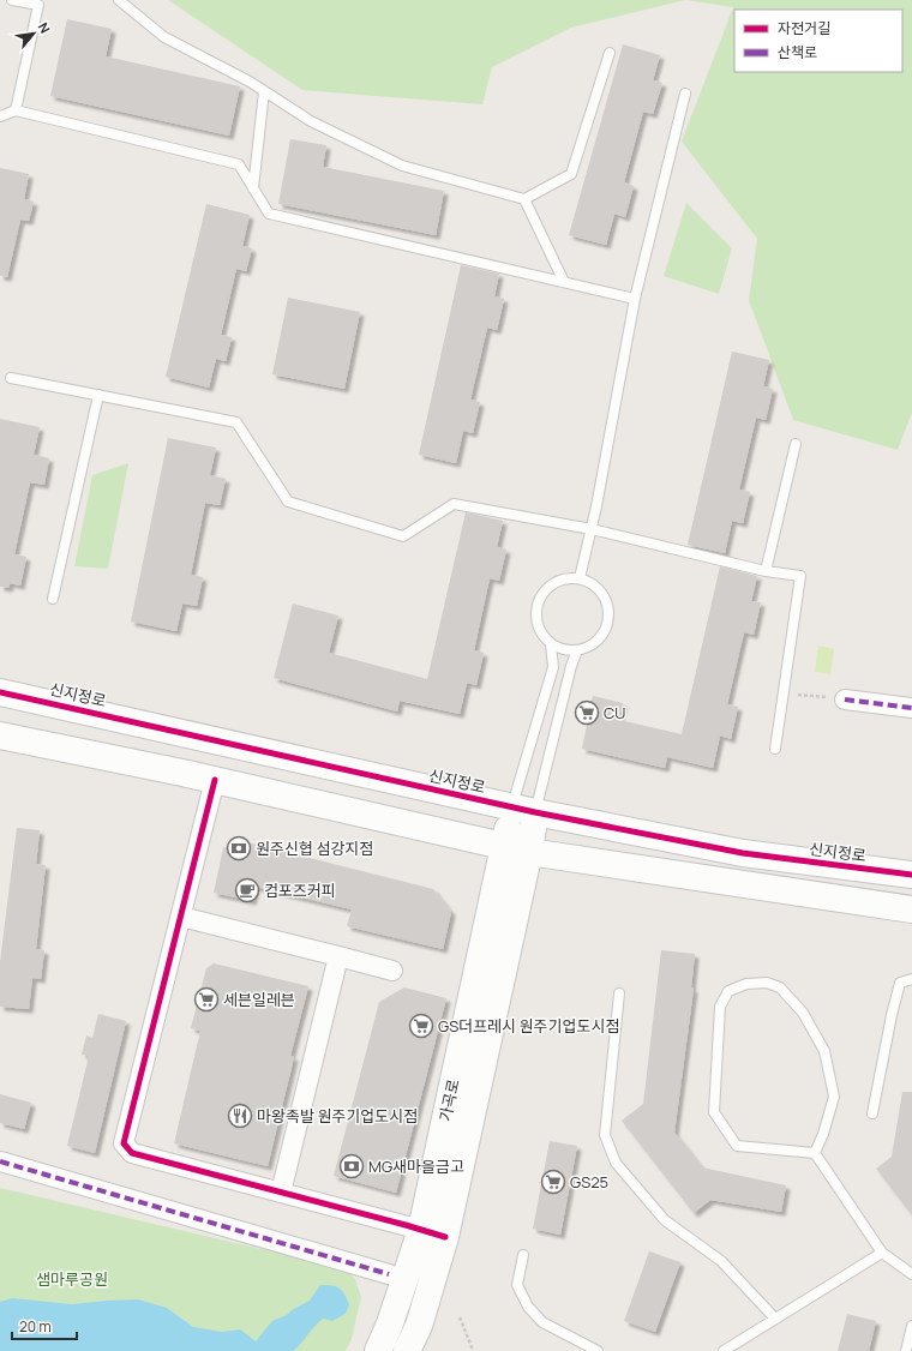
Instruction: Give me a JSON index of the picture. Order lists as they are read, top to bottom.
{
  "streets": {
    "street": ["신지정로", "가곡로"]
  },
  "crossings": [
    ["신지정로", "가곡로"]
  ],
  "parks": ["샘마루공원"],
  "places": {
    "supermarket": [
      "CU",
      "세븐일레븐",
      "GS더프레시 원주기업도시점",
      "GS25"
    ],
    "bank": ["원주신협 섬강지점", "MG새마을금고"],
    "cafe": ["컴포즈커피"],
    "restaurant": ["마왕족발 원주기업도시점"]
  },
  "legend": ["자전거길", "산책로"],
  "scale_bar": "20 m",
  "north": "top right"
}
